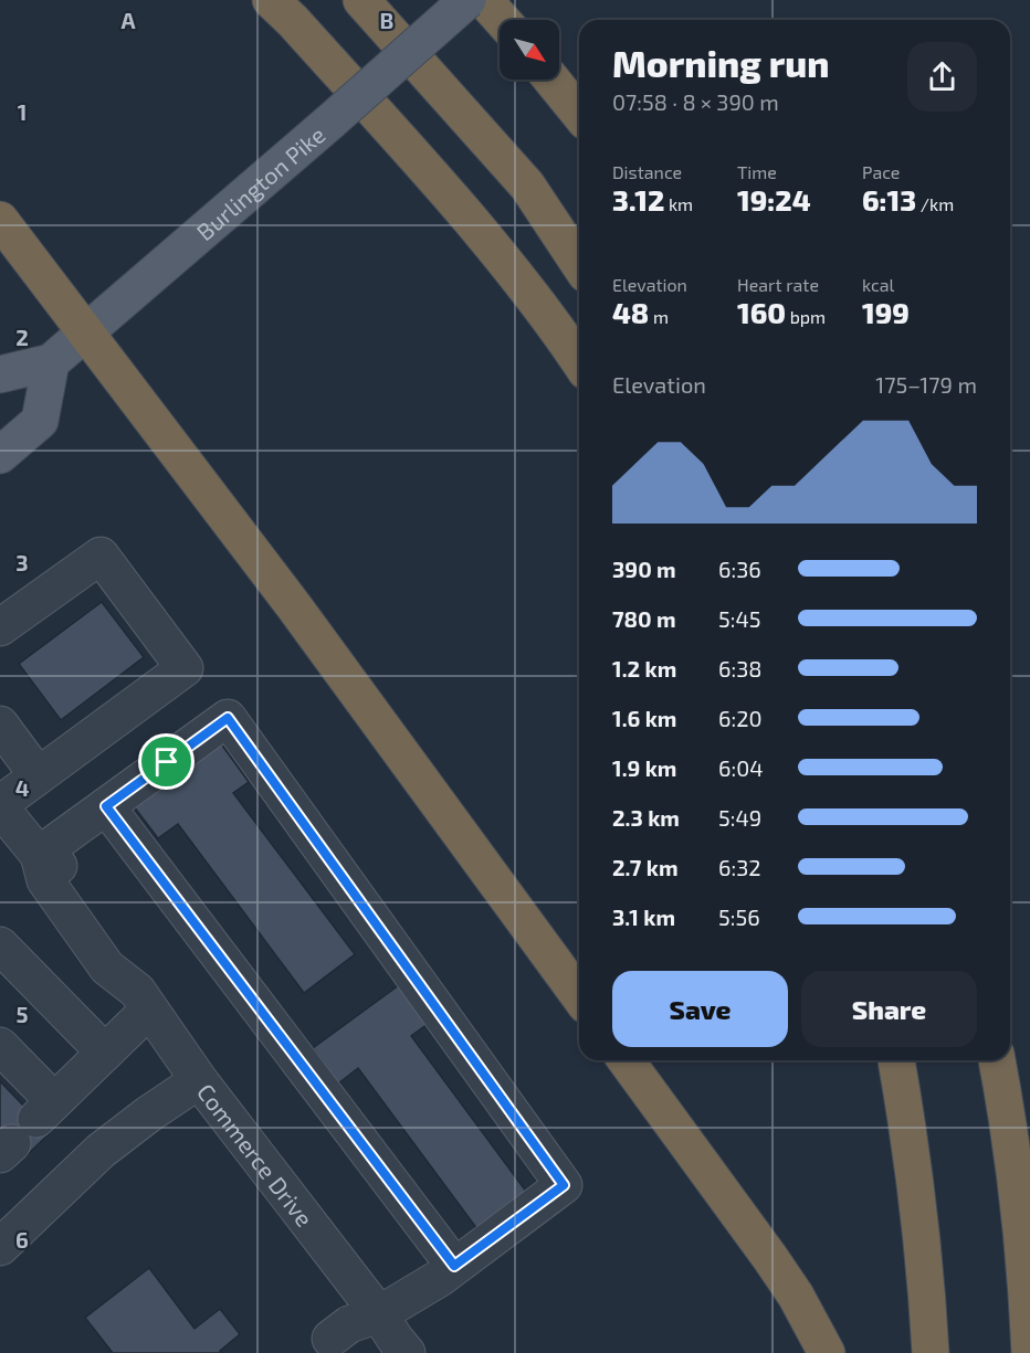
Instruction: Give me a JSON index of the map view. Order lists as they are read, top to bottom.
{
  "streets": {
    "main road": ["Burlington Pike"],
    "street": ["Commerce Drive"]
  },
  "north": "bottom right",
  "page": {
    "heading": ["Morning run", "07:58 · 8 × 390 m"],
    "stats": [
      ["Distance", "3.12 km"],
      ["Time", "19:24"],
      ["Pace", "6:13 /km"],
      ["Elevation", "48 m"],
      ["Heart rate", "160 bpm"],
      ["kcal", "199"]
    ],
    "chart": ["Elevation", "175–179 m"],
    "list": [
      {
        "name": "390 m",
        "note": "6:36"
      },
      {
        "name": "780 m",
        "note": "5:45"
      },
      {
        "name": "1.2 km",
        "note": "6:38"
      },
      {
        "name": "1.6 km",
        "note": "6:20"
      },
      {
        "name": "1.9 km",
        "note": "6:04"
      },
      {
        "name": "2.3 km",
        "note": "5:49"
      },
      {
        "name": "2.7 km",
        "note": "6:32"
      },
      {
        "name": "3.1 km",
        "note": "5:56"
      }
    ],
    "buttons": ["Save", "Share"]
  },
  "grid": {
    "columns": ["A", "B"],
    "rows": [
      "1",
      "2",
      "3",
      "4",
      "5",
      "6"
    ]
  }
}
